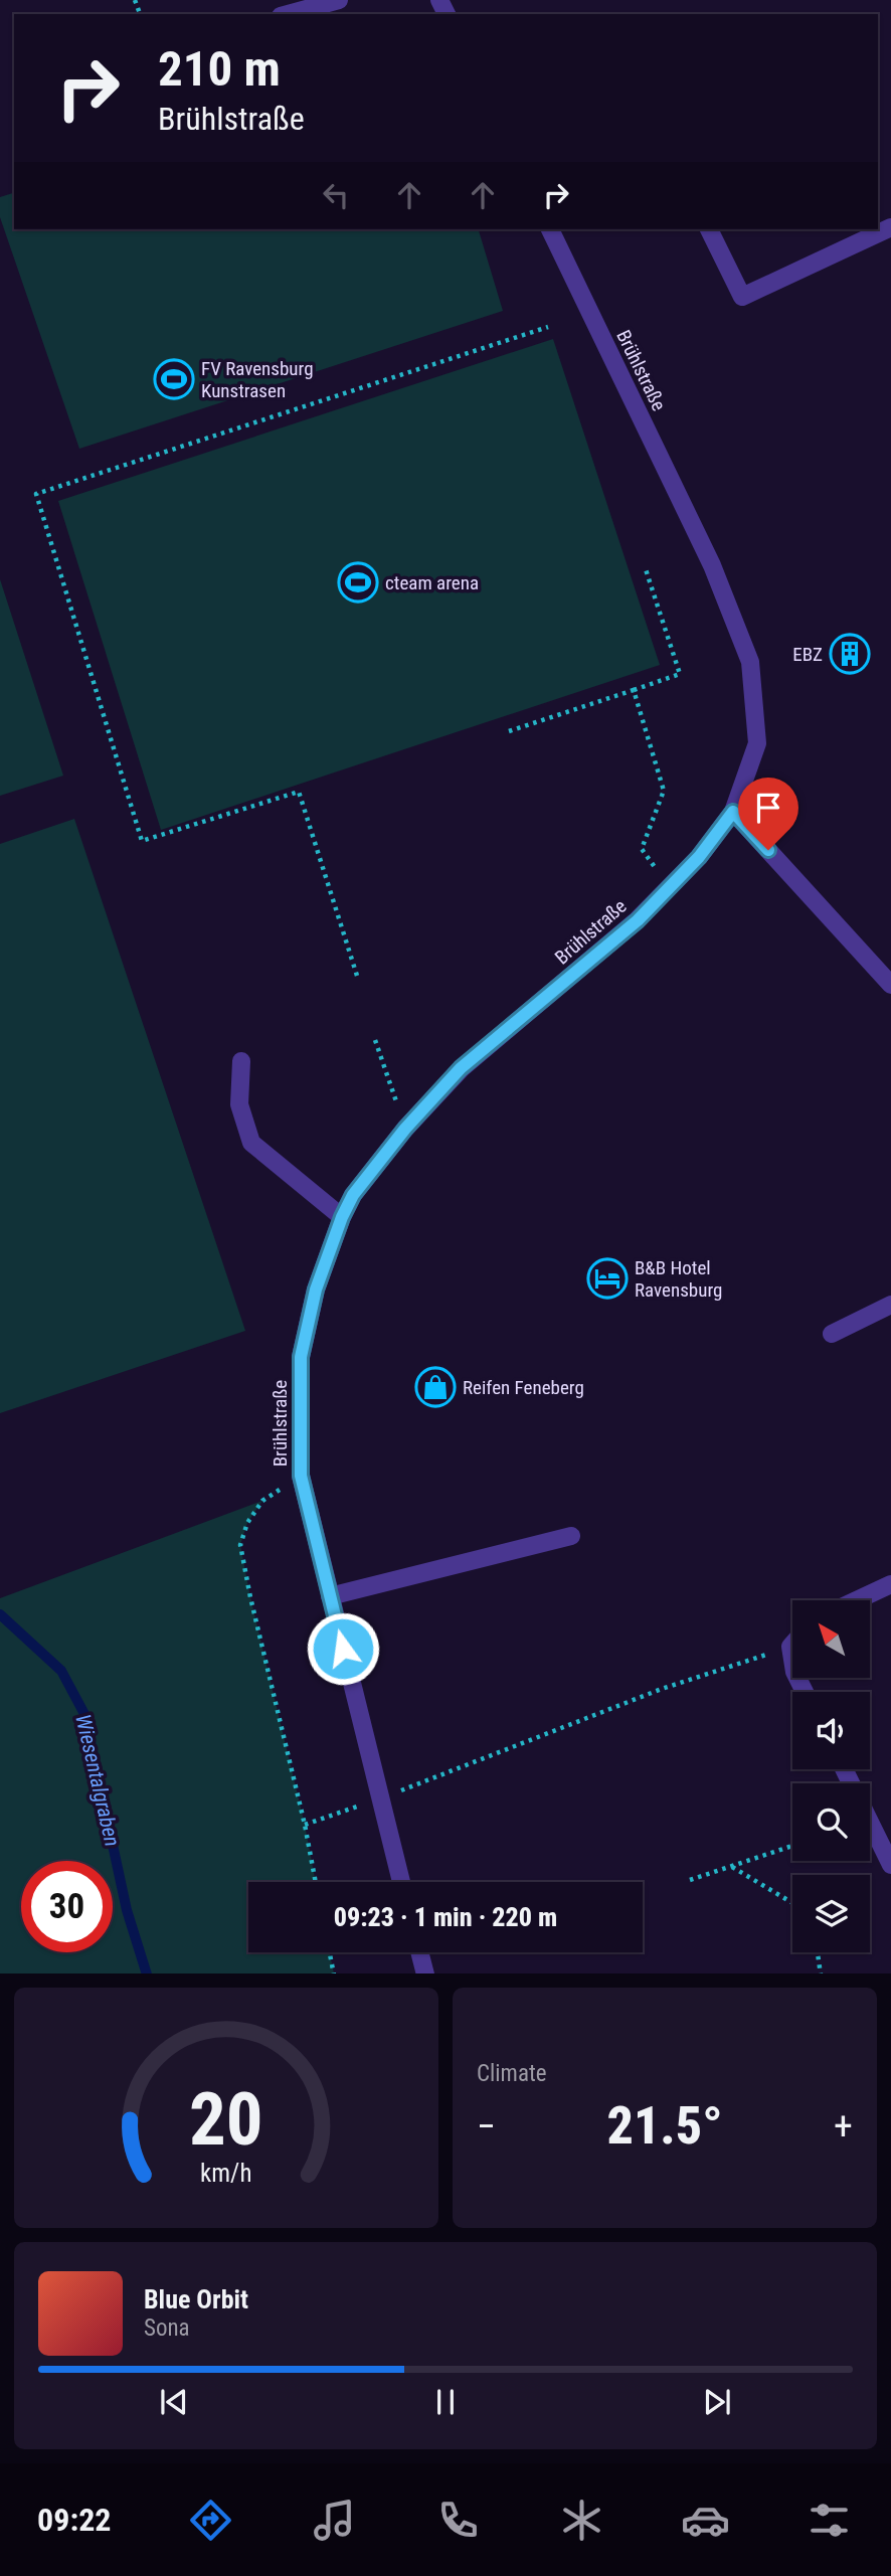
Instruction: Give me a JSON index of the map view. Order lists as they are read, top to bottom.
{
  "streets": {
    "street": ["Brühlstraße"]
  },
  "water": ["Wiesentalgraben"],
  "places": {
    "sports": ["FV Ravensburg Kunstrasen", "cteam arena"],
    "building": ["EBZ"],
    "hotel": ["B&B Hotel Ravensburg"],
    "shop": ["Reifen Feneberg"]
  },
  "north": "top left",
  "page": {
    "turn": ["210 m", "Brühlstraße"],
    "limit": "30",
    "trip": "09:23 · 1 min · 220 m",
    "tile": "Climate",
    "heat": ["−", "21.5°", "+"],
    "song": ["Blue Orbit", "Sona"],
    "tabs": "09:22",
    "gauge": ["20", "km/h"]
  }
}
